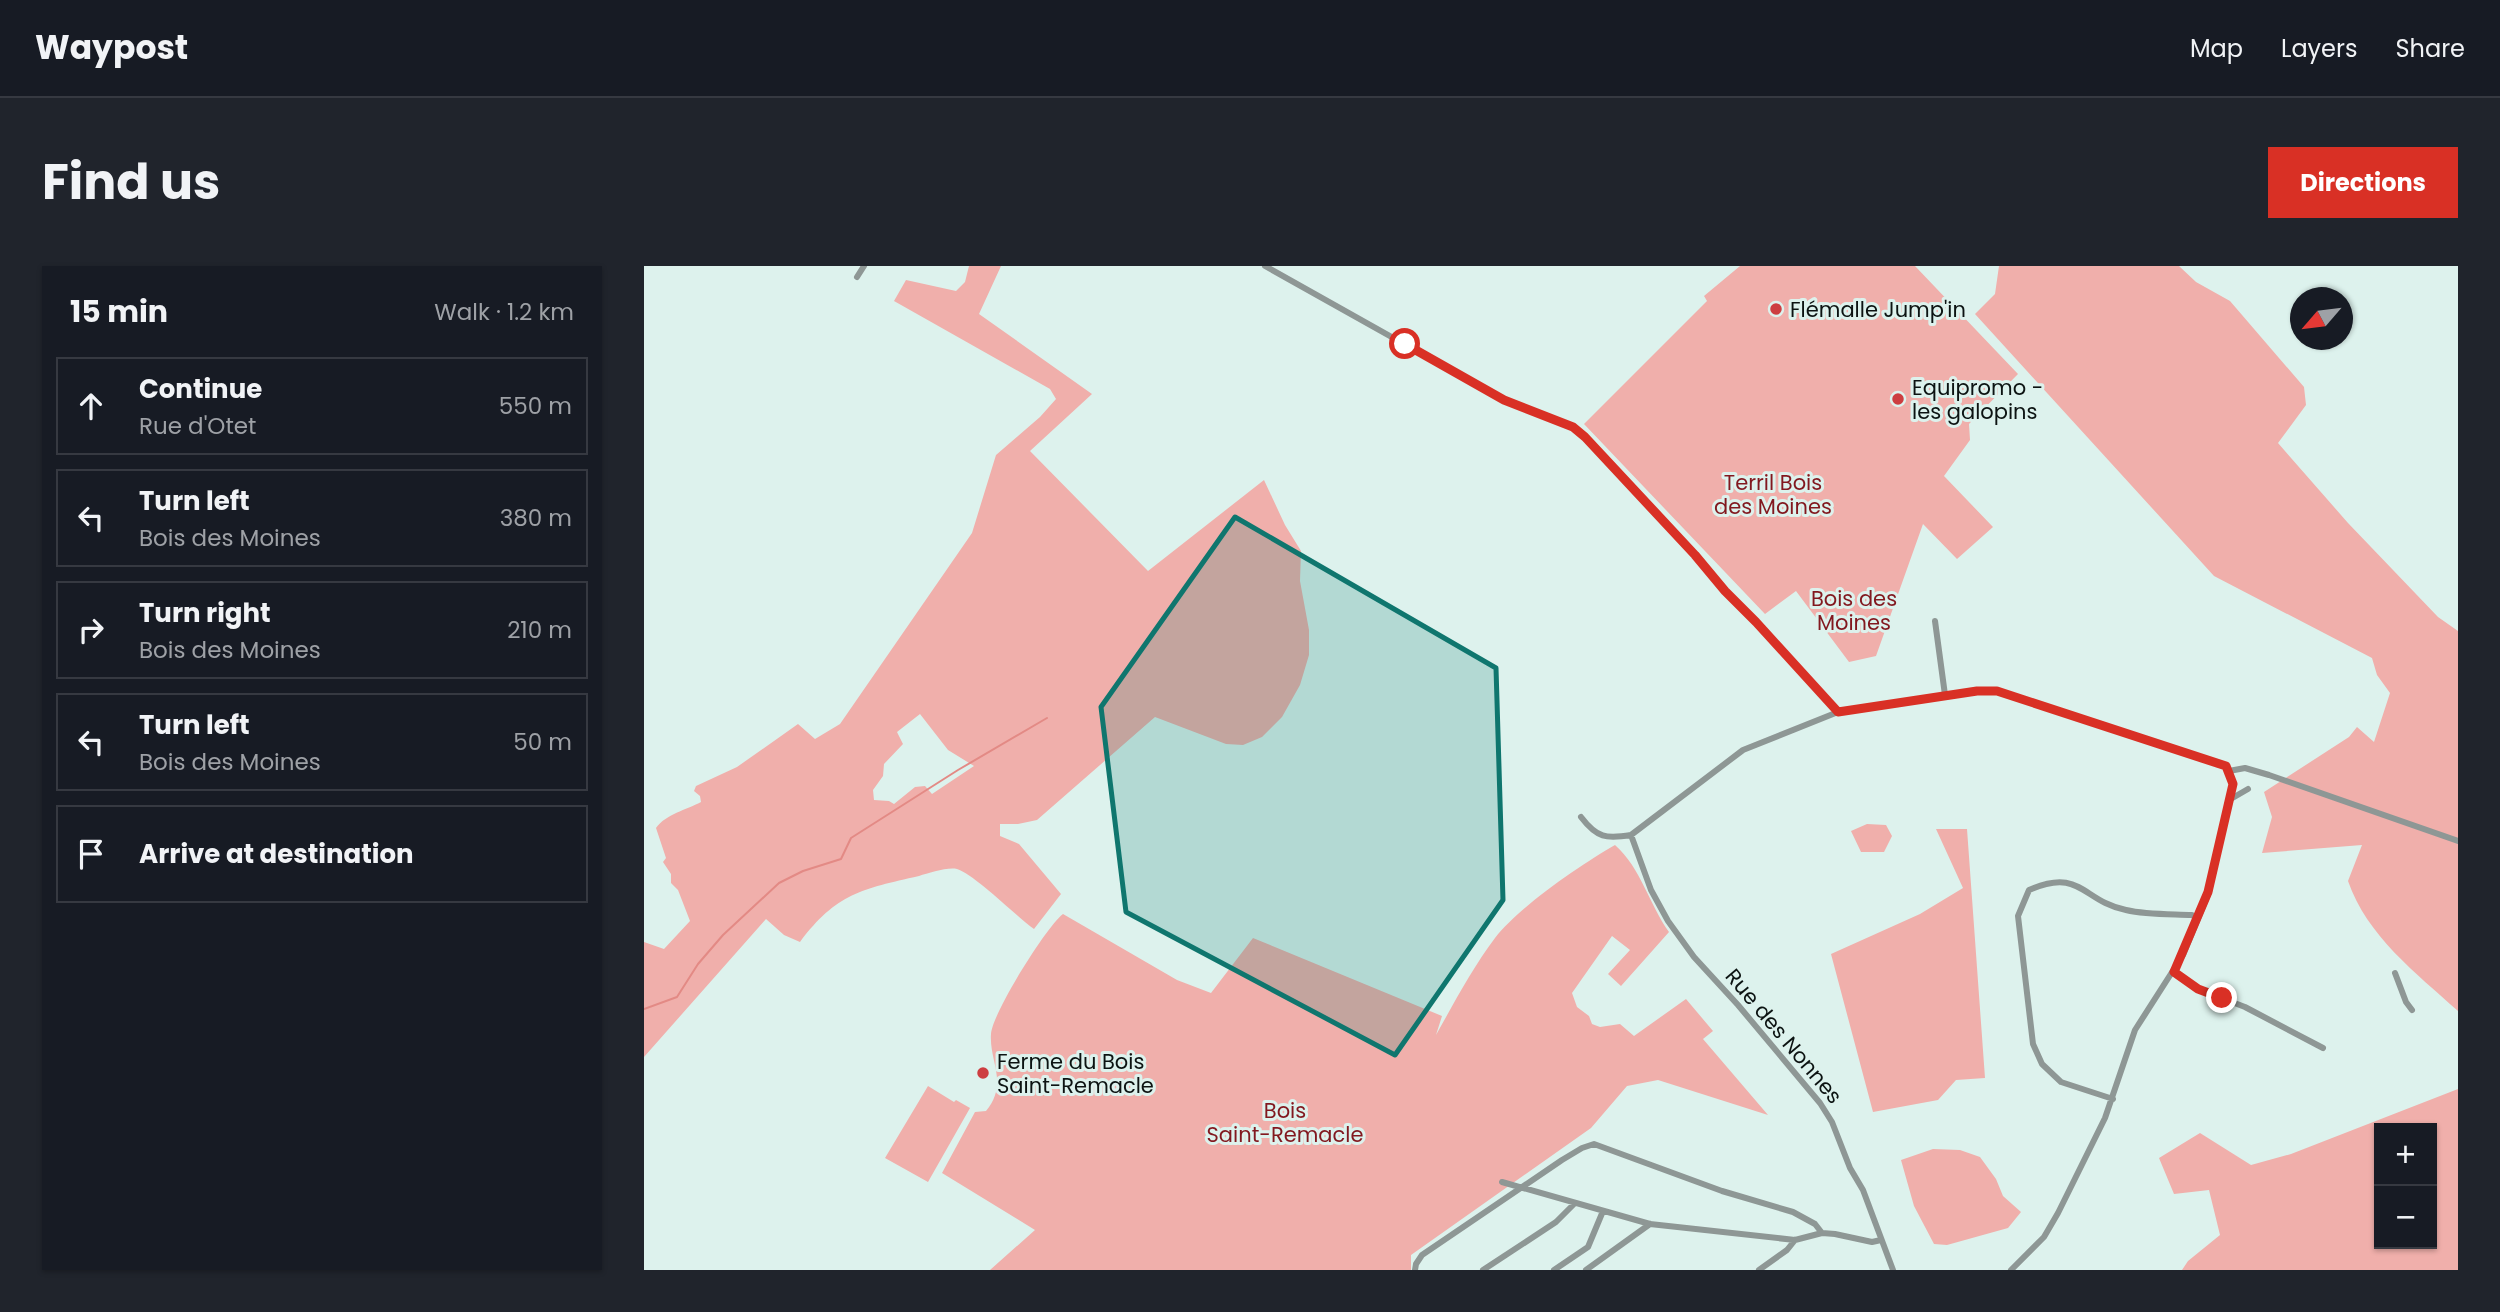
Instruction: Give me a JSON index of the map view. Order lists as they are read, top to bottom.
{
  "streets": {
    "street": ["Rue des Nonnes"]
  },
  "parks": ["Terril Bois des Moines", "Bois des Moines", "Bois Saint-Remacle"],
  "places": ["Flémalle Jump'in", "Equipromo - les galopins", "Ferme du Bois Saint-Remacle"],
  "north": "bottom left",
  "page": {
    "header": "Waypost",
    "nav": ["Map", "Layers", "Share"],
    "title": "Find us",
    "buttons": "Directions",
    "heading": ["15 min", "Walk · 1.2 km"],
    "list": [
      ["Continue", "Rue d'Otet", "550 m"],
      ["Turn left", "Bois des Moines", "380 m"],
      ["Turn right", "Bois des Moines", "210 m"],
      ["Turn left", "Bois des Moines", "50 m"],
      "Arrive at destination"
    ],
    "map_buttons": ["+", "−"]
  }
}
